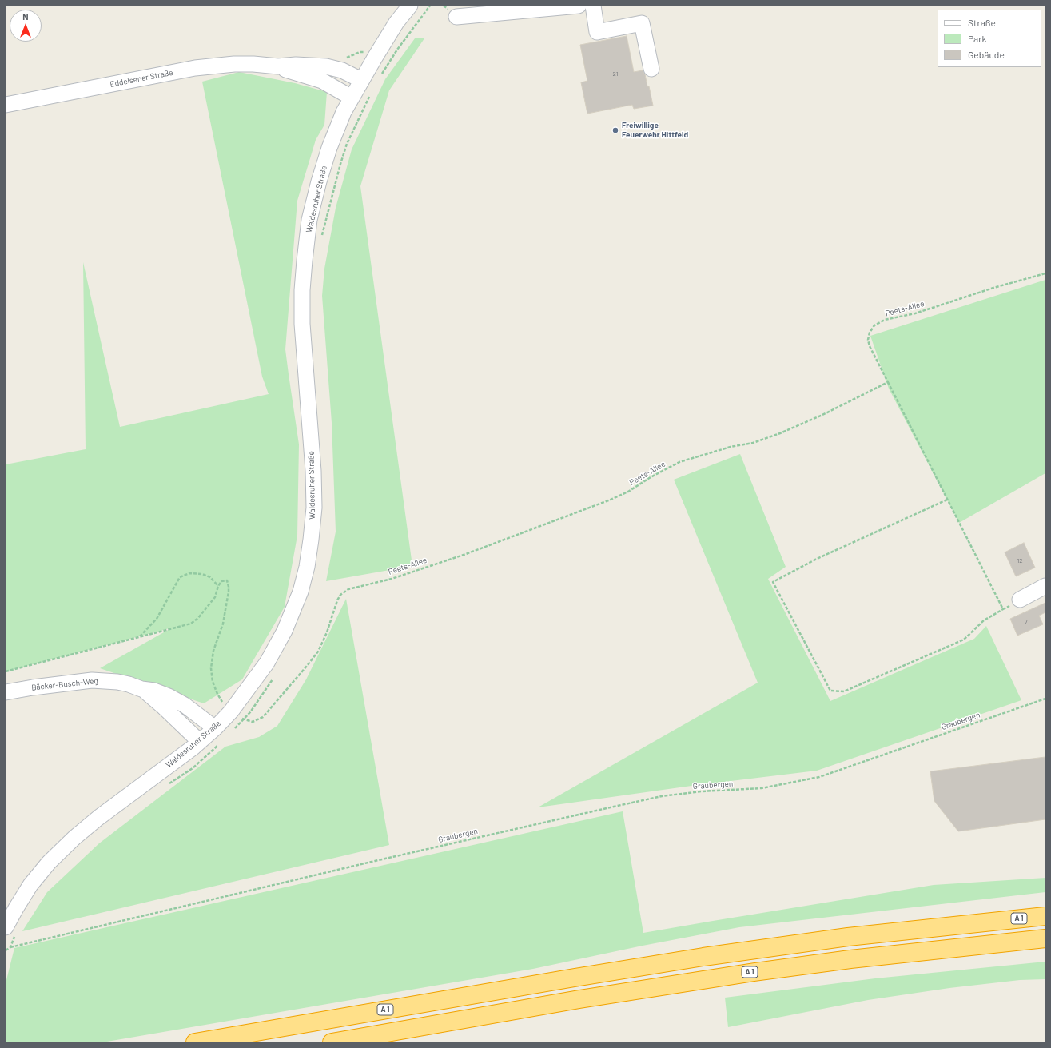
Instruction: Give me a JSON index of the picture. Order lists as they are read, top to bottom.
{
  "streets": {
    "highway": ["A 1"],
    "street": ["Eddelsener Straße", "Waldesruher Straße", "Bäcker-Busch-Weg"],
    "path": ["Peets-Allee", "Graubergen"]
  },
  "crossings": [
    ["Eddelsener Straße", "Waldesruher Straße"],
    ["Waldesruher Straße", "Bäcker-Busch-Weg"]
  ],
  "places": ["Freiwillige Feuerwehr Hittfeld"],
  "house_numbers": ["21", "12", "7"],
  "legend": ["Straße", "Park", "Gebäude"],
  "north": "top"
}
